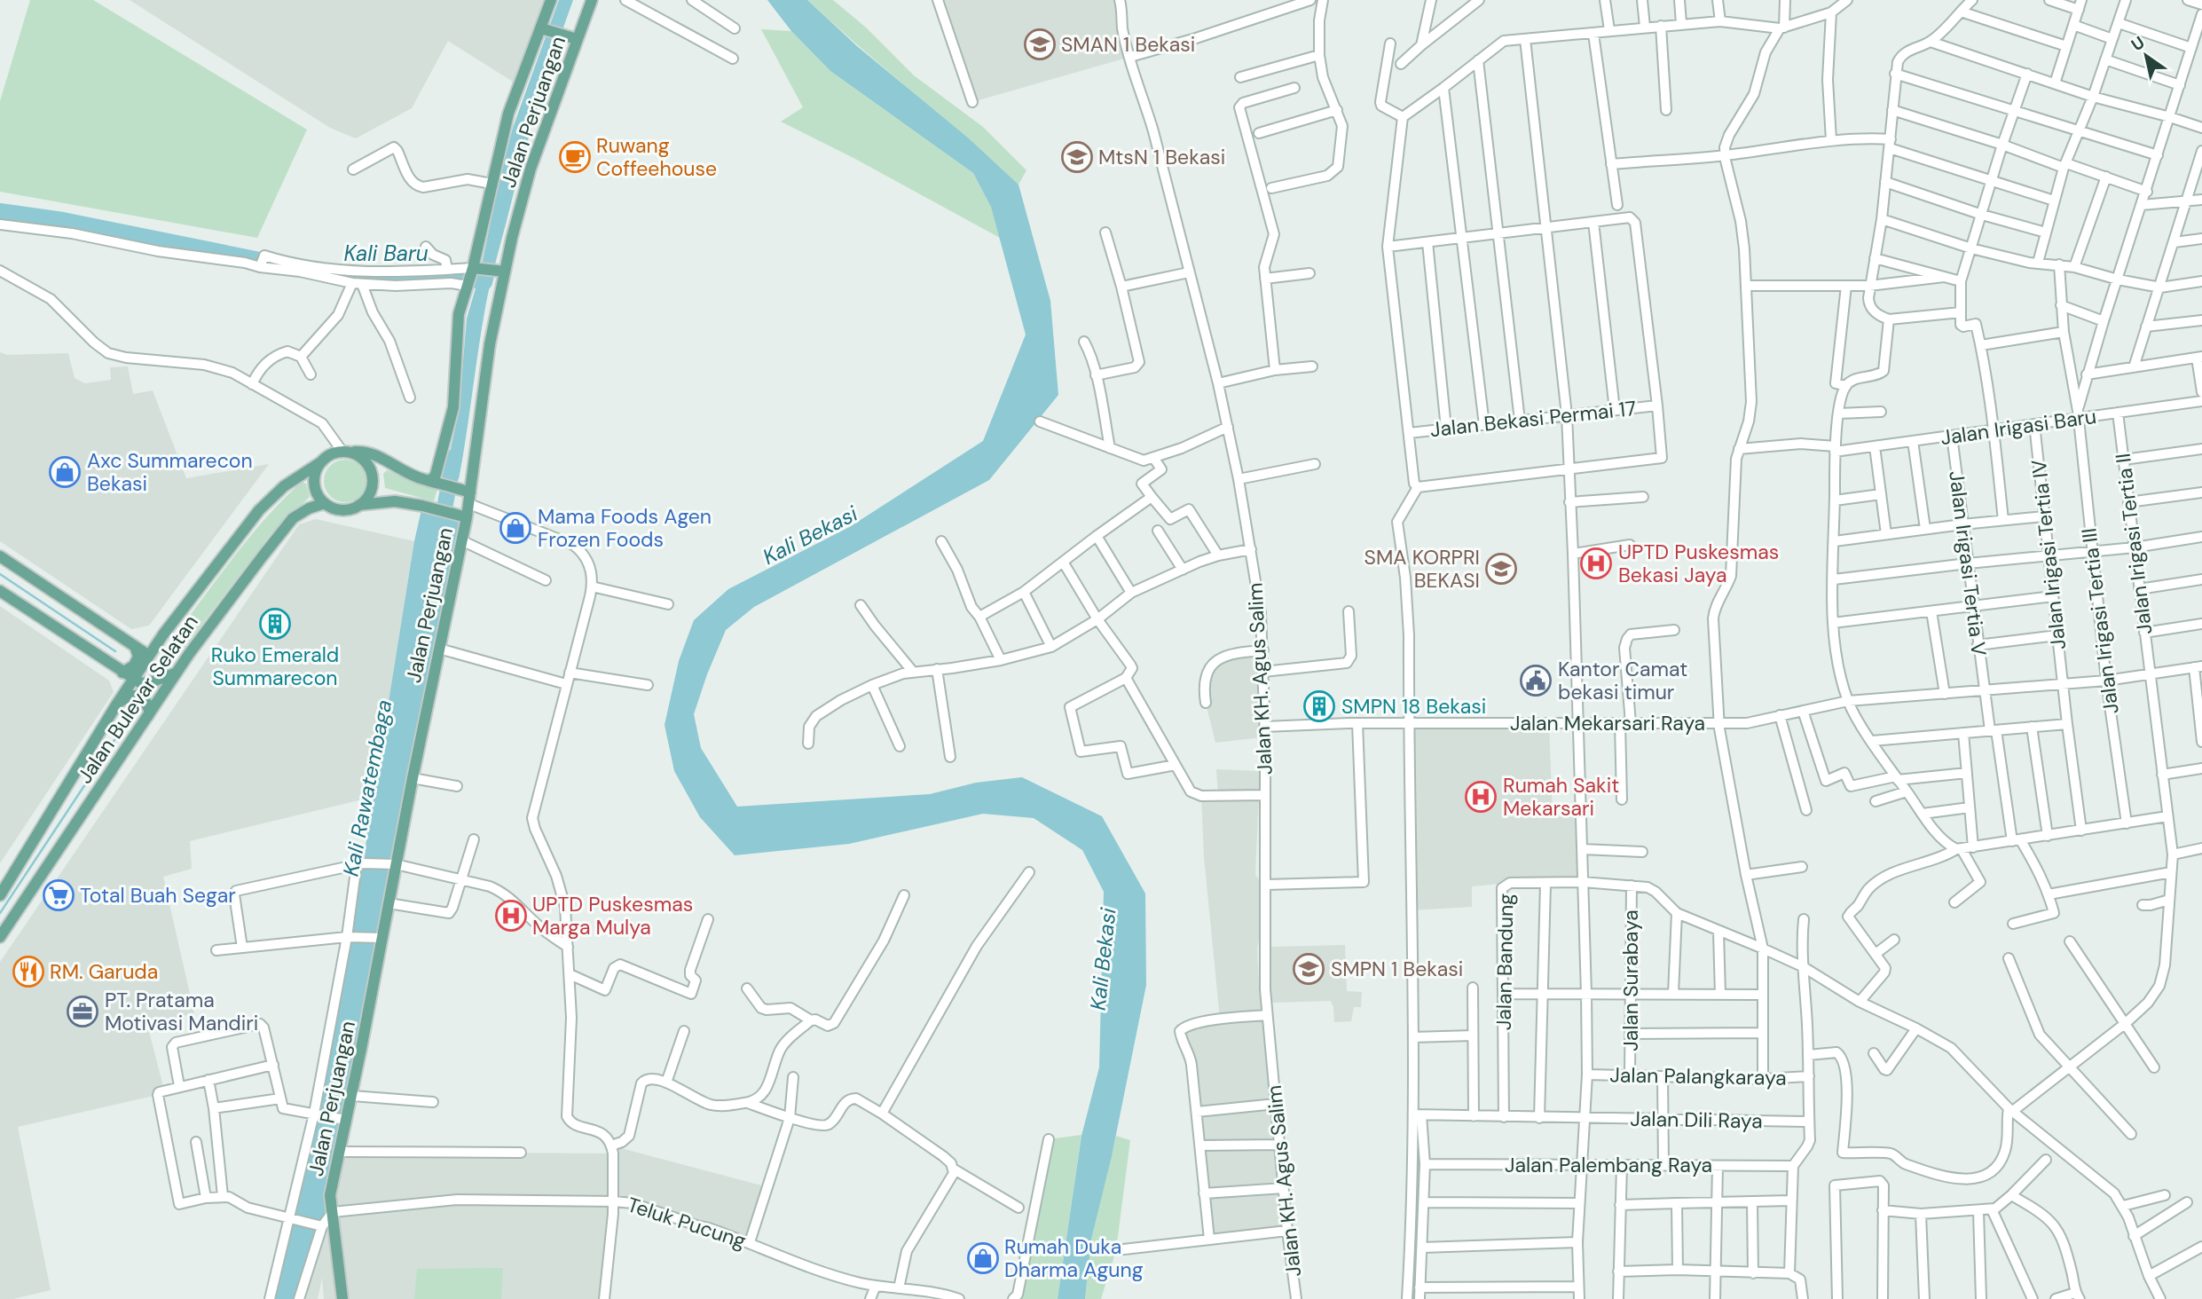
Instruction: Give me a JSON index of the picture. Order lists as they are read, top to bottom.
{
  "streets": {
    "main road": ["Jalan Perjuangan", "Jalan Bulevar Selatan"],
    "street": [
      "Jalan Bekasi Permai 17",
      "Jalan Irigasi Baru",
      "Jalan Irigasi Tertia II",
      "Jalan Irigasi Tertia IV",
      "Jalan Irigasi Tertia V",
      "Jalan Irigasi Tertia III",
      "Jalan KH. Agus Salim",
      "Jalan Mekarsari Raya",
      "Jalan Bandung",
      "Jalan Surabaya",
      "Jalan Palangkaraya",
      "Jalan Dili Raya",
      "Jalan Palembang Raya",
      "Teluk Pucung"
    ]
  },
  "crossings": [
    ["Jalan Perjuangan", "Teluk Pucung"],
    ["Jalan Irigasi Baru", "Jalan Irigasi Tertia II"],
    ["Jalan Irigasi Baru", "Jalan Irigasi Tertia IV"],
    ["Jalan Irigasi Baru", "Jalan Irigasi Tertia V"],
    ["Jalan Irigasi Baru", "Jalan Irigasi Tertia III"],
    ["Jalan Irigasi Baru", "Jalan Mekarsari Raya"],
    ["Jalan Irigasi Tertia II", "Jalan Bandung"],
    ["Jalan KH. Agus Salim", "Jalan Mekarsari Raya"],
    ["Jalan Bandung", "Jalan Surabaya"],
    ["Jalan Bandung", "Jalan Dili Raya"],
    ["Jalan Surabaya", "Jalan Palangkaraya"]
  ],
  "water": ["Kali Baru", "Kali Bekasi", "Kali Rawatembaga"],
  "places": {
    "school or university": [
      "SMAN 1 Bekasi",
      "MtsN 1 Bekasi",
      "SMA KORPRI BEKASI",
      "SMPN 1 Bekasi"
    ],
    "cafe": ["Ruwang Coffeehouse"],
    "shop": ["Axc Summarecon Bekasi", "Mama Foods Agen Frozen Foods", "Rumah Duka Dharma Agung"],
    "hospital": ["UPTD Puskesmas Bekasi Jaya", "Rumah Sakit Mekarsari", "UPTD Puskesmas Marga Mulya"],
    "building": ["Ruko Emerald Summarecon", "SMPN 18 Bekasi"],
    "public building": ["Kantor Camat bekasi timur"],
    "supermarket": ["Total Buah Segar"],
    "restaurant": ["RM. Garuda"],
    "office": ["PT. Pratama Motivasi Mandiri"]
  },
  "north": "top left"
}
